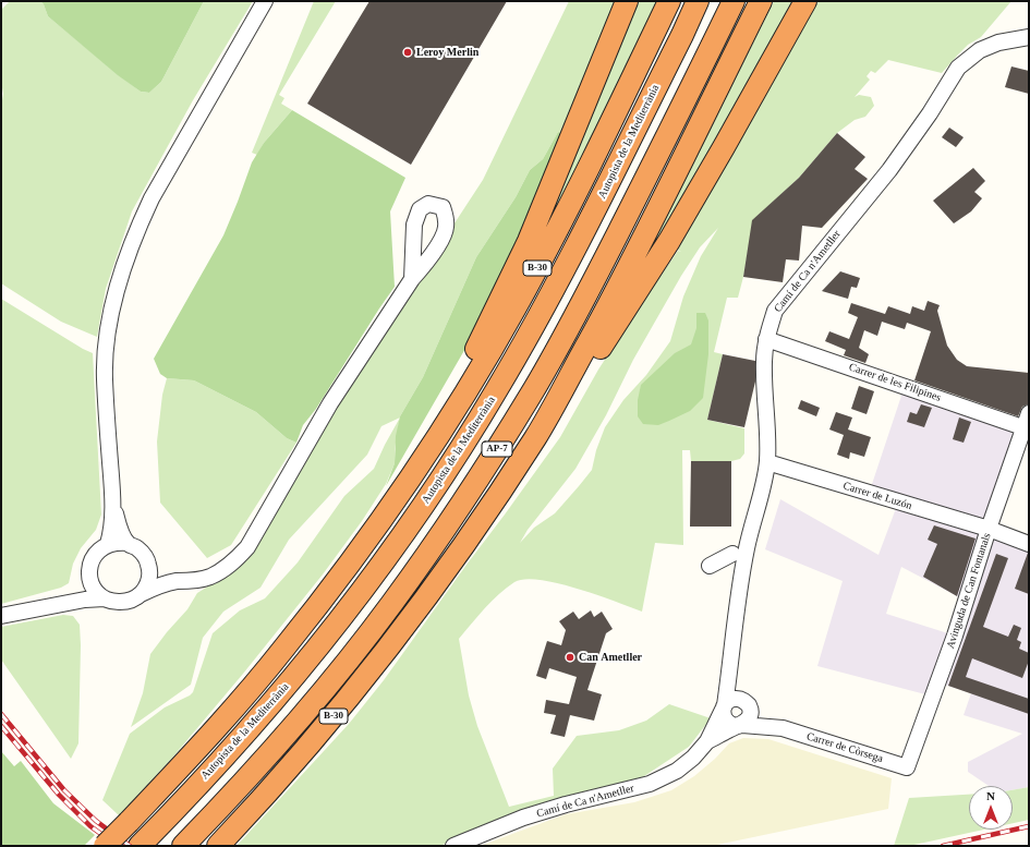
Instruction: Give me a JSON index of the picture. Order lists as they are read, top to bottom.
{
  "streets": {
    "highway": ["Autopista de la Mediterrània", "B-30", "AP-7"],
    "street": [
      "Camí de Ca n'Ametller",
      "Carrer de les Filipines",
      "Carrer de Luzón",
      "Avinguda de Can Fontanals",
      "Carrer de Còrsega"
    ]
  },
  "crossings": [
    ["Camí de Ca n'Ametller", "Carrer de les Filipines"],
    ["Camí de Ca n'Ametller", "Carrer de Luzón"],
    ["Camí de Ca n'Ametller", "Carrer de Còrsega"],
    ["Carrer de les Filipines", "Avinguda de Can Fontanals"],
    ["Carrer de Luzón", "Avinguda de Can Fontanals"],
    ["Avinguda de Can Fontanals", "Carrer de Còrsega"]
  ],
  "places": ["Leroy Merlin", "Can Ametller"],
  "north": "top"
}
